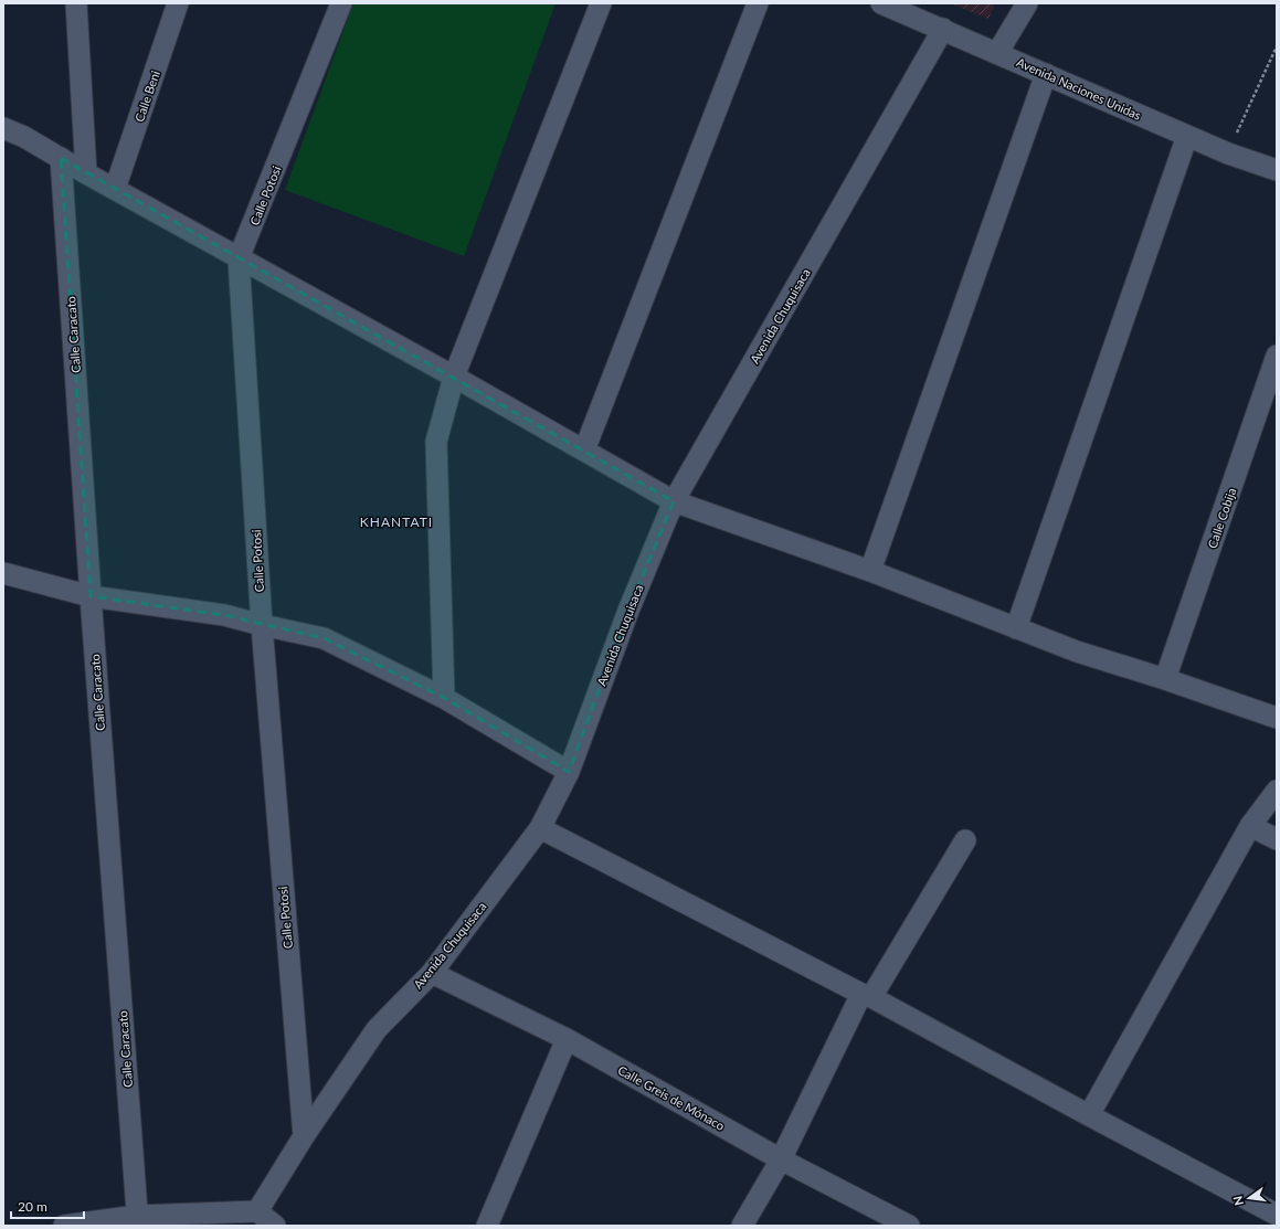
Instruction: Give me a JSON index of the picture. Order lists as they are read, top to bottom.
{
  "streets": {
    "street": [
      "Avenida Naciones Unidas",
      "Calle Beni",
      "Calle Potosi",
      "Avenida Chuquisaca",
      "Calle Caracato",
      "Calle Cobija",
      "Calle Greis de Mónaco"
    ]
  },
  "crossings": [
    ["Avenida Naciones Unidas", "Avenida Chuquisaca"],
    ["Calle Potosi", "Avenida Chuquisaca"],
    ["Avenida Chuquisaca", "Calle Greis de Mónaco"]
  ],
  "districts": ["KHANTATI"],
  "scale_bar": "20 m",
  "north": "left"
}
